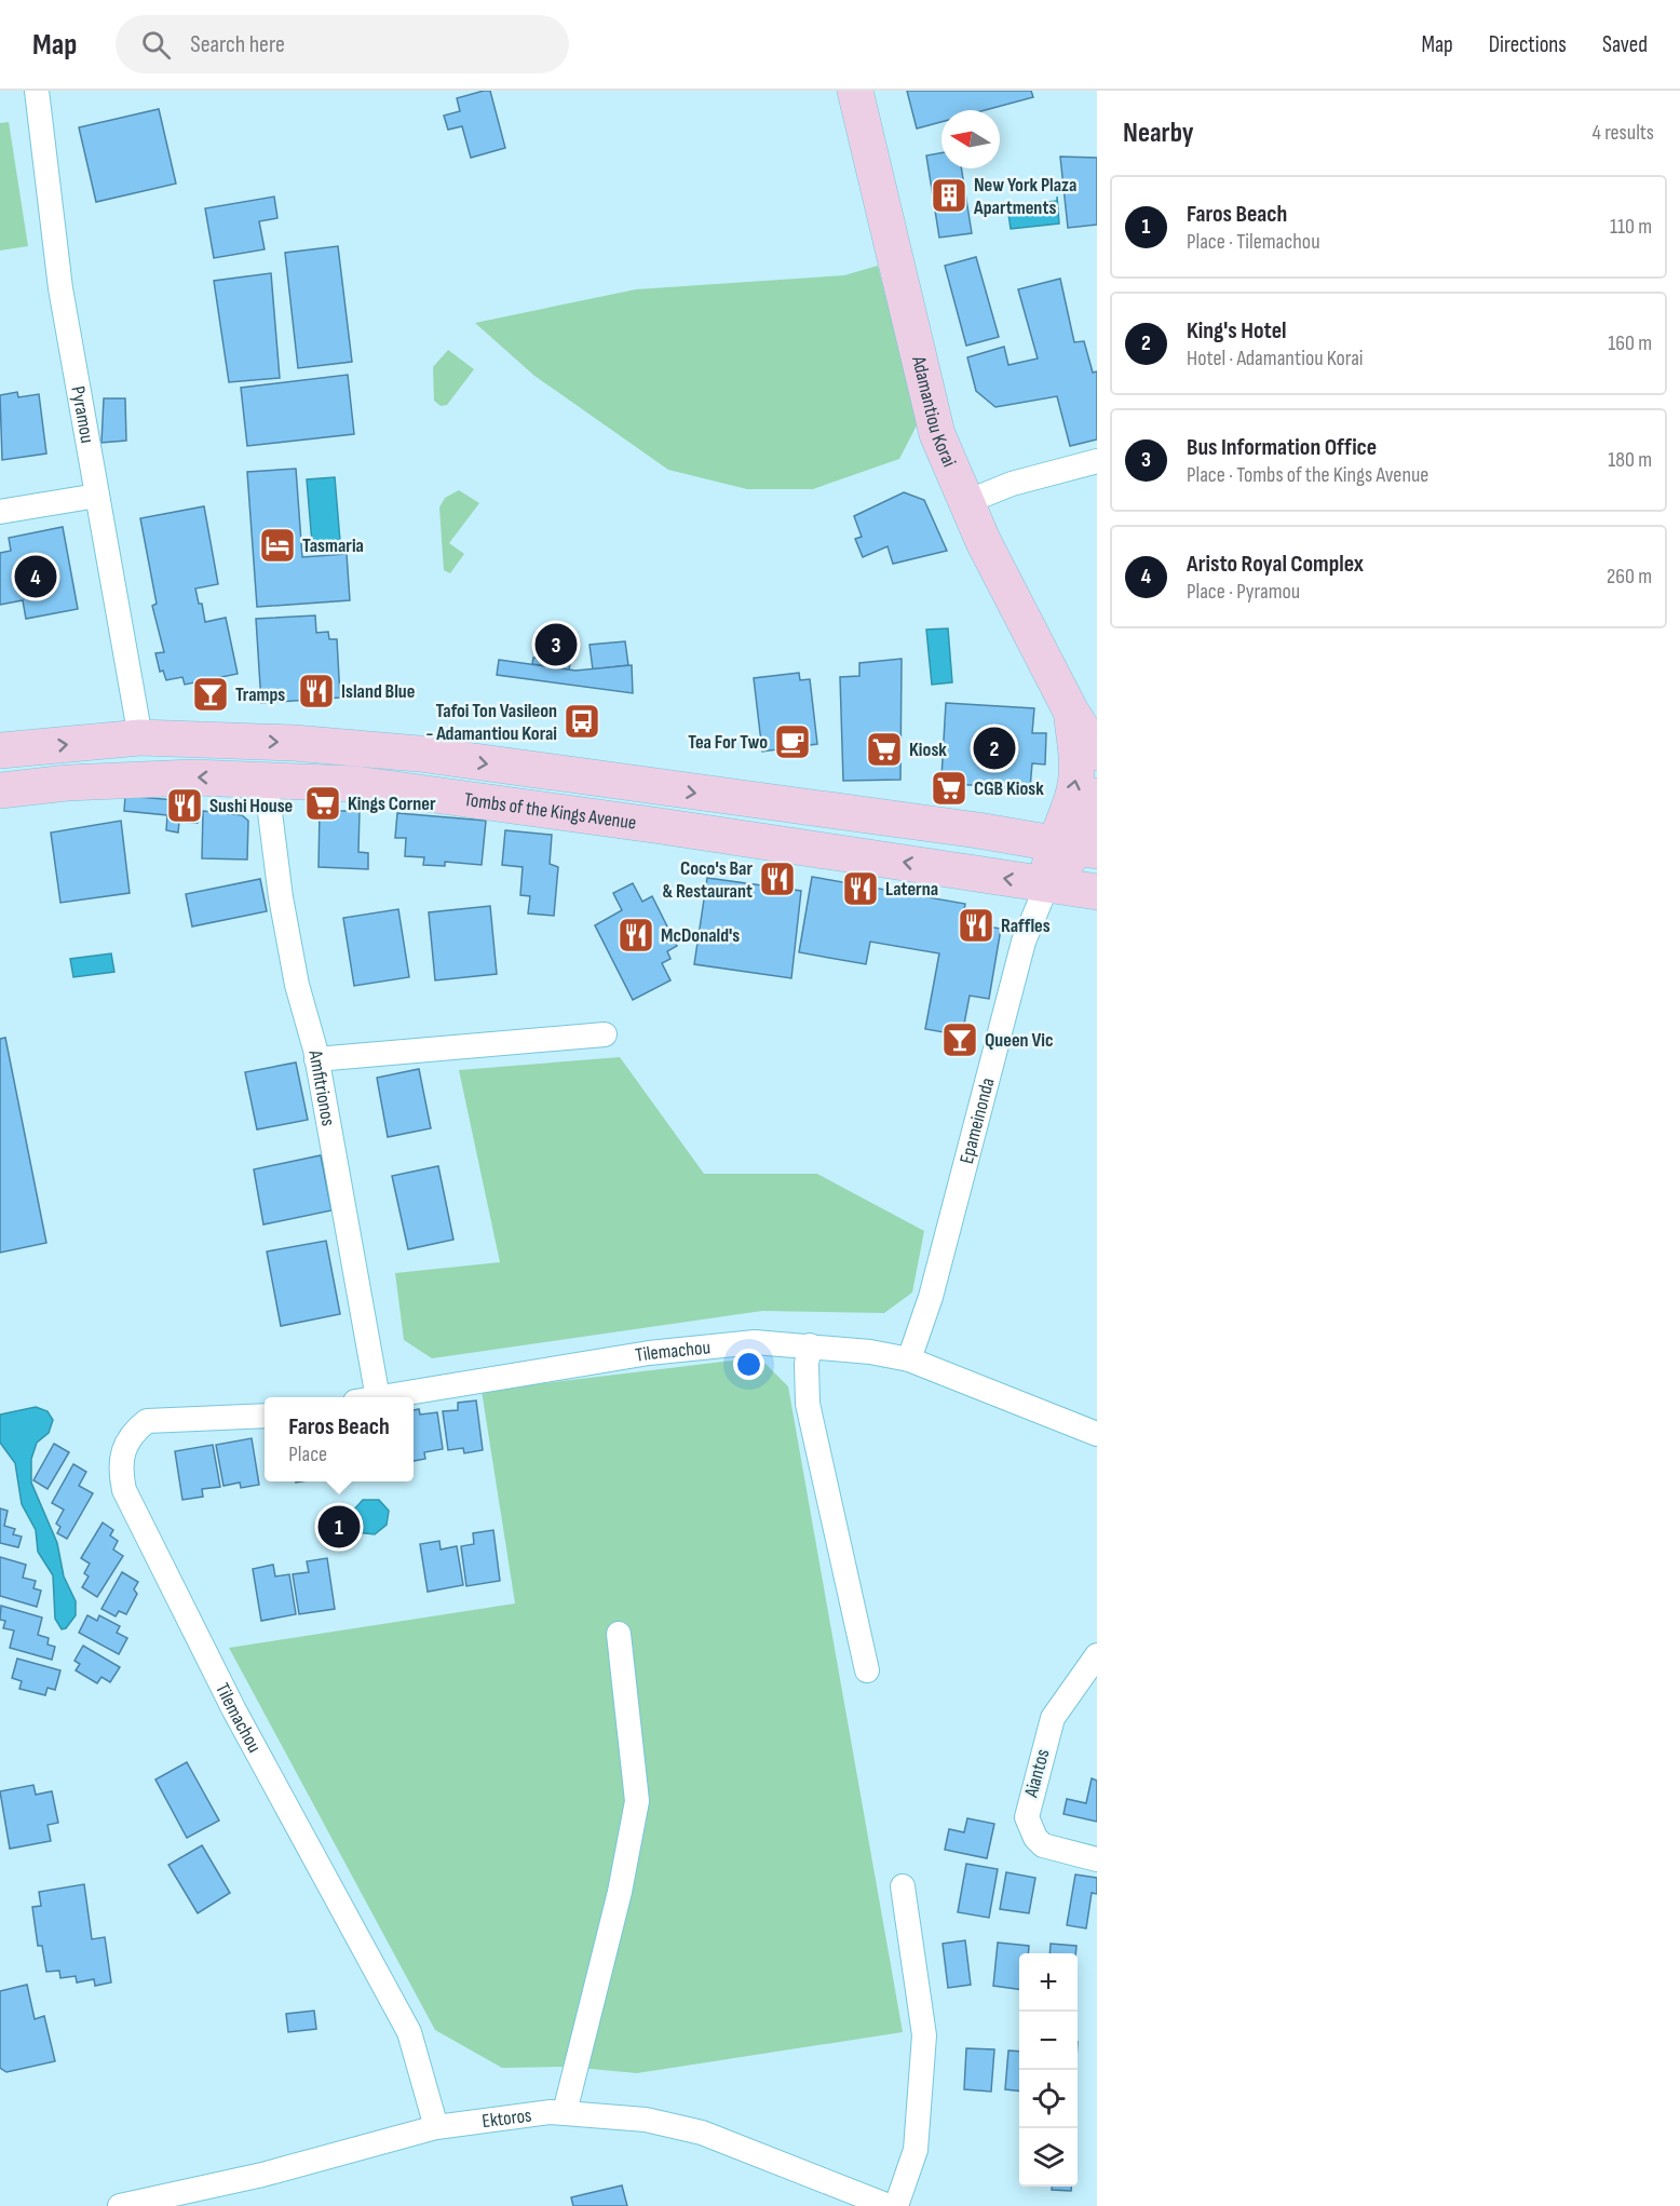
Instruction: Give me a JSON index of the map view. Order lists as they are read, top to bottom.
{
  "streets": {
    "main road": ["Adamantiou Korai", "Tombs of the Kings Avenue"],
    "street": [
      "Pyramou",
      "Amfitrionos",
      "Epameinonda",
      "Tilemachou",
      "Aiantos",
      "Ektoros"
    ]
  },
  "crossings": [
    ["Adamantiou Korai", "Tombs of the Kings Avenue"],
    ["Adamantiou Korai", "Epameinonda"],
    ["Pyramou", "Tombs of the Kings Avenue"],
    ["Tombs of the Kings Avenue", "Amfitrionos"],
    ["Tombs of the Kings Avenue", "Epameinonda"],
    ["Epameinonda", "Tilemachou"],
    ["Tilemachou", "Ektoros"]
  ],
  "places": {
    "building": ["New York Plaza Apartments"],
    "hotel": ["Tasmaria"],
    "restaurant": [
      "Island Blue",
      "Sushi House",
      "Coco's Bar & Restaurant",
      "Laterna",
      "Raffles",
      "McDonald's"
    ],
    "bar": ["Tramps", "Queen Vic"],
    "bus stop": ["Tafoi Ton Vasileon - Adamantiou Korai"],
    "cafe": ["Tea For Two"],
    "supermarket": ["Kiosk", "CGB Kiosk", "Kings Corner"]
  },
  "north": "left",
  "page": {
    "header": "Map",
    "search": "Search here",
    "nav": ["Map", "Directions", "Saved"],
    "heading": ["Nearby", "4 results"],
    "list": [
      {
        "mark": "1",
        "name": "Faros Beach",
        "note": "Place · Tilemachou",
        "value": "110 m"
      },
      {
        "mark": "2",
        "name": "King's Hotel",
        "note": "Hotel · Adamantiou Korai",
        "value": "160 m"
      },
      {
        "mark": "3",
        "name": "Bus Information Office",
        "note": "Place · Tombs of the Kings Avenue",
        "value": "180 m"
      },
      {
        "mark": "4",
        "name": "Aristo Royal Complex",
        "note": "Place · Pyramou",
        "value": "260 m"
      }
    ],
    "pins": [
      "4",
      "3",
      "2",
      "1"
    ],
    "popup": ["Faros Beach", "Place"],
    "map_buttons": ["+", "−"]
  }
}
